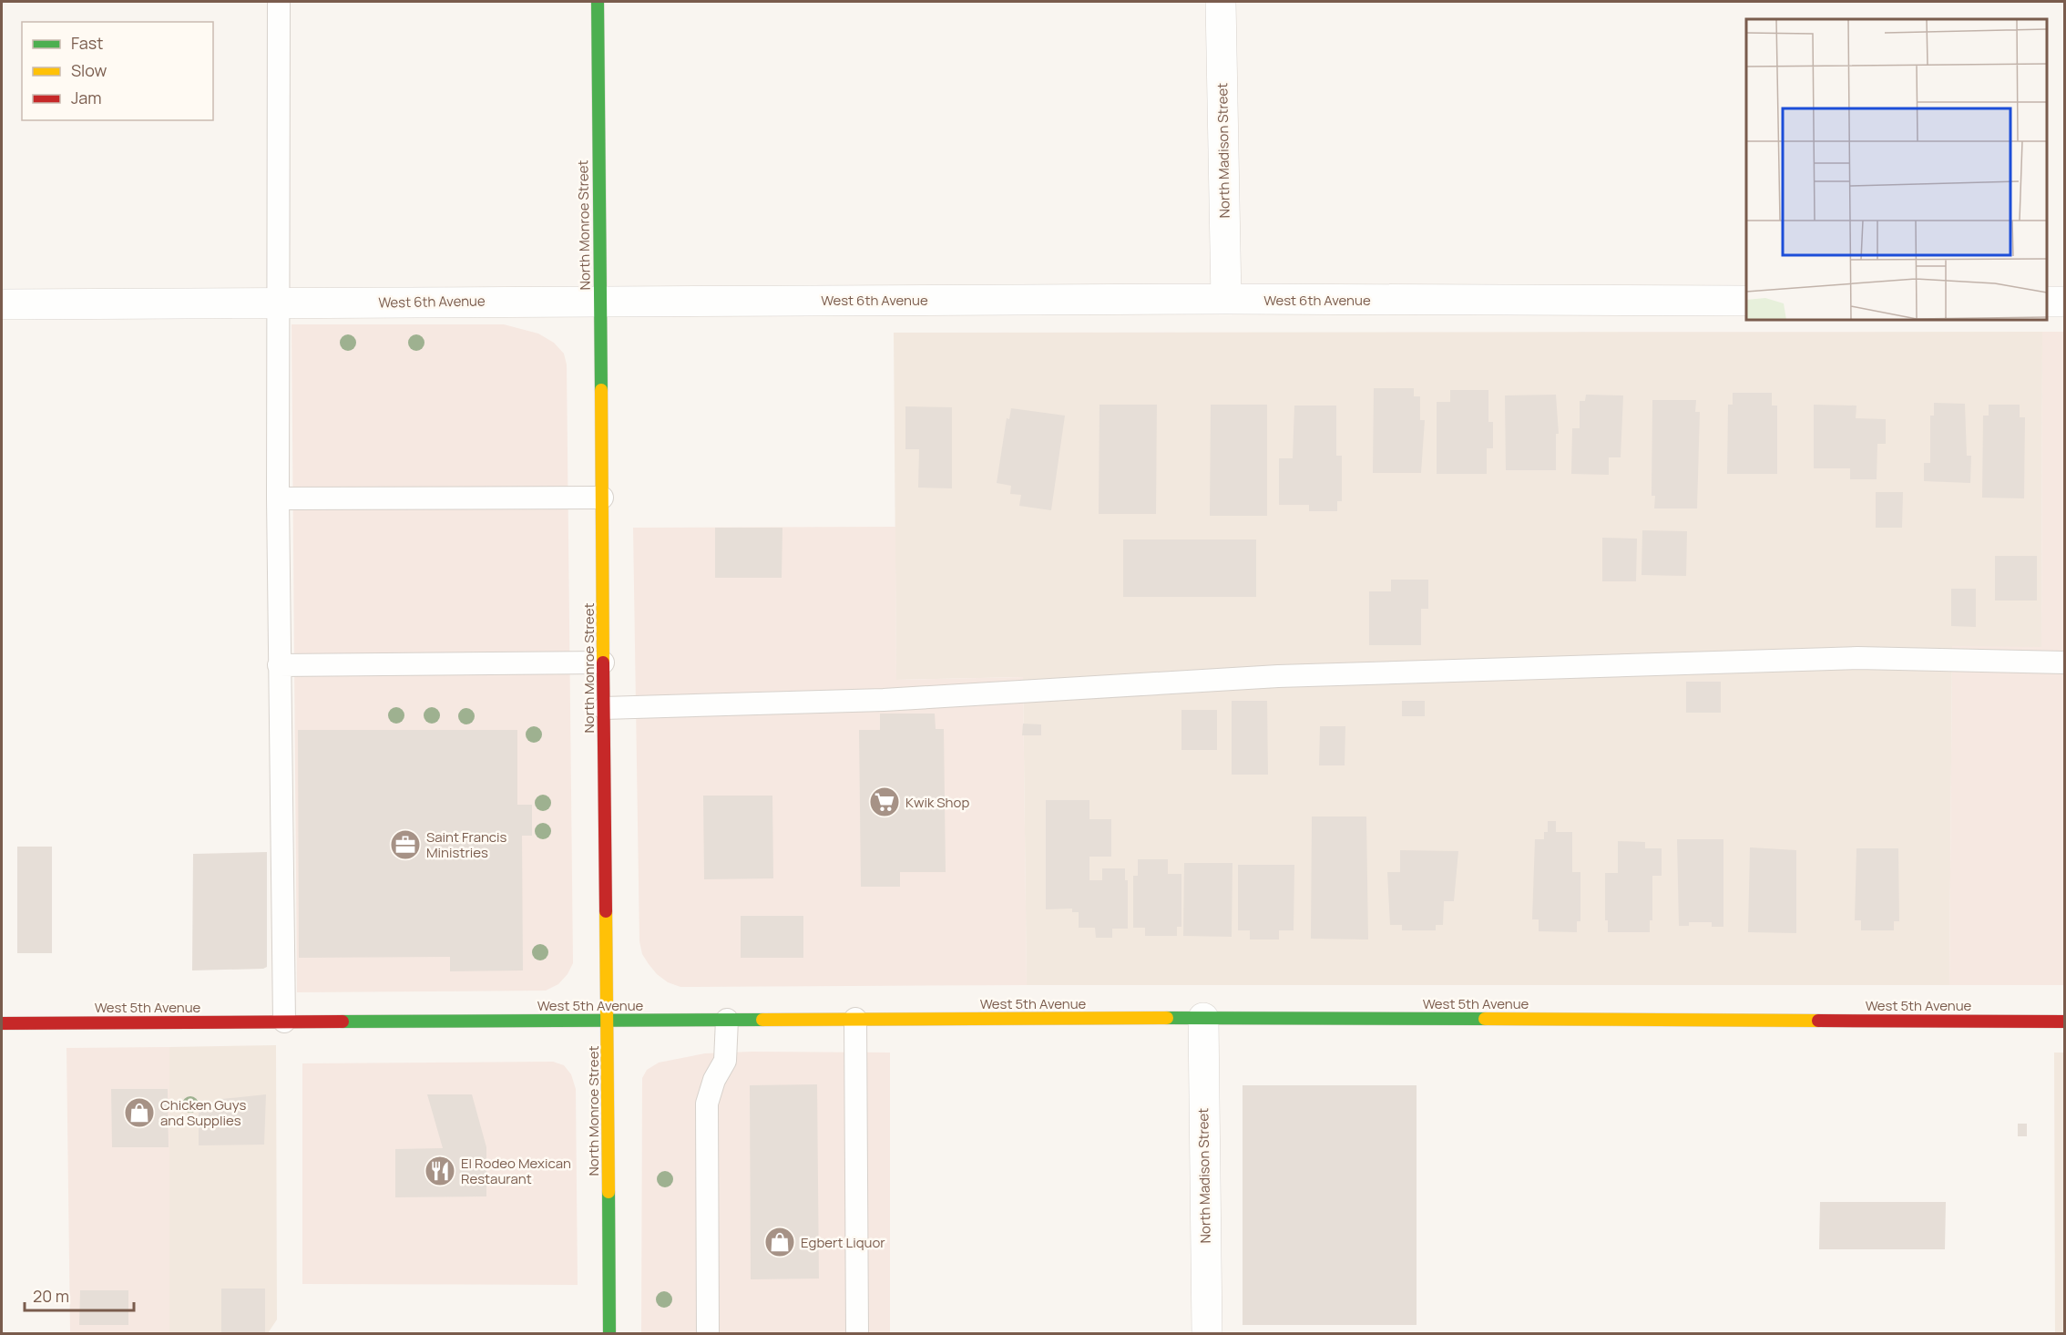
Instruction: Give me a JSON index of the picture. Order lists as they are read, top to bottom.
{
  "streets": {
    "street": [
      "North Madison Street",
      "North Monroe Street",
      "West 6th Avenue",
      "West 5th Avenue"
    ]
  },
  "crossings": [
    ["North Madison Street", "West 6th Avenue"],
    ["North Madison Street", "West 5th Avenue"],
    ["North Monroe Street", "West 6th Avenue"],
    ["North Monroe Street", "West 5th Avenue"]
  ],
  "places": {
    "supermarket": ["Kwik Shop"],
    "office": ["Saint Francis Ministries"],
    "shop": ["Chicken Guys and Supplies", "Egbert Liquor"],
    "restaurant": ["El Rodeo Mexican Restaurant"]
  },
  "legend": ["Fast", "Slow", "Jam"],
  "scale_bar": "20 m"
}
